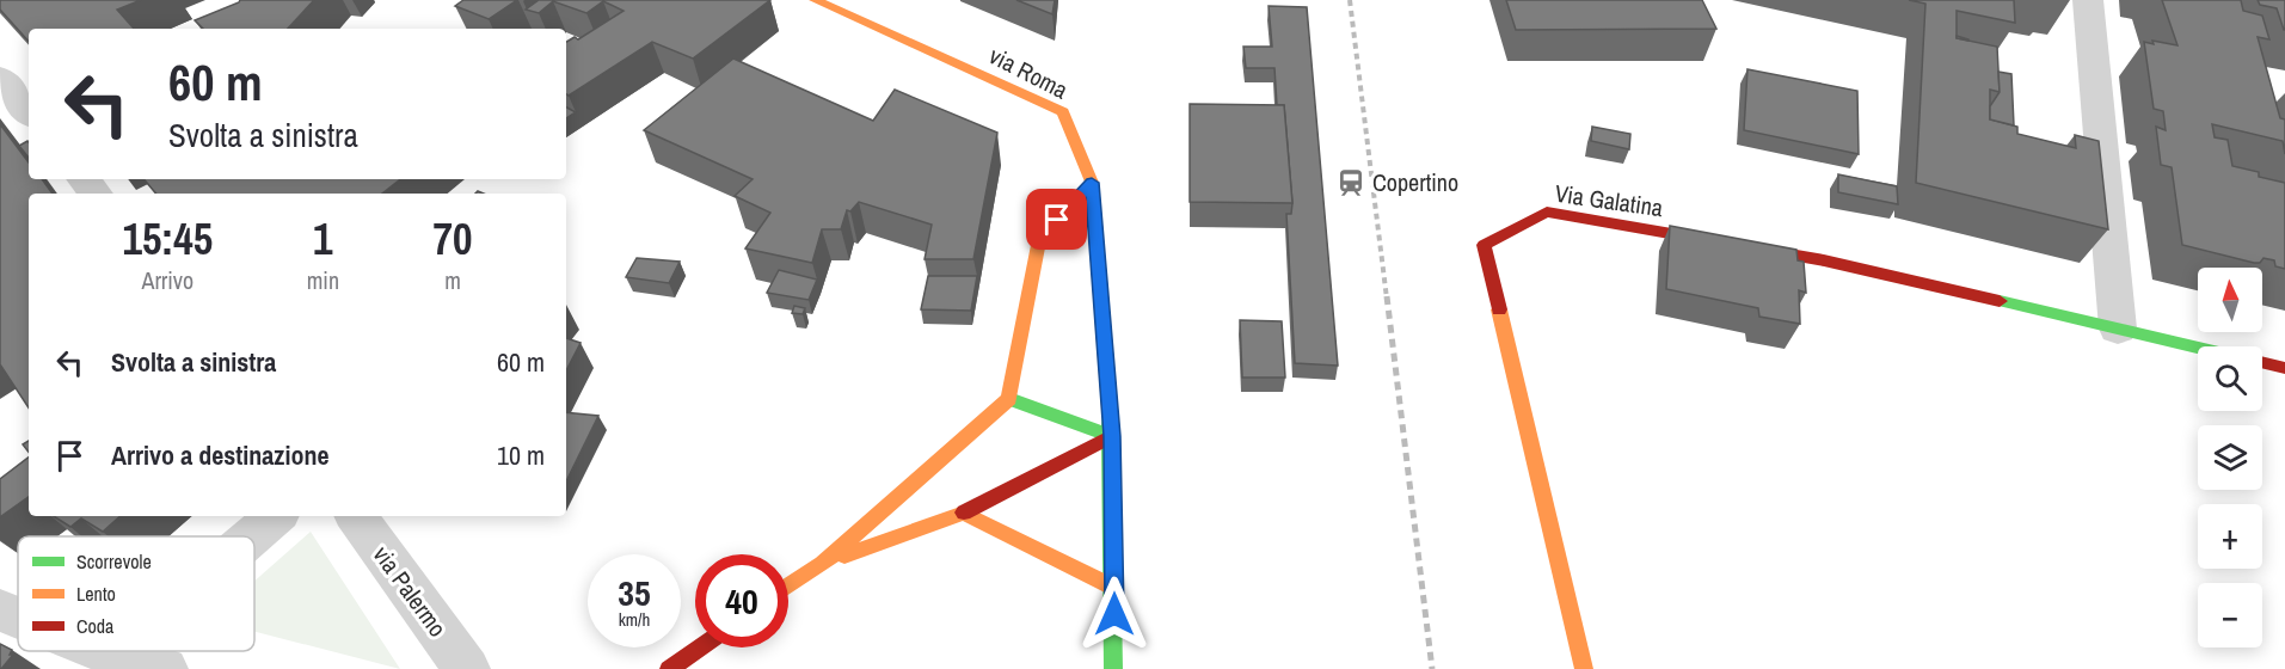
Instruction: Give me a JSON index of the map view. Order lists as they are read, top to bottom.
{
  "streets": {
    "street": ["via Roma", "Via Galatina", "via Palermo"]
  },
  "places": {
    "station": ["Copertino"]
  },
  "legend": ["Scorrevole", "Lento", "Coda"],
  "north": "top",
  "page": {
    "turn": ["60 m", "Svolta a sinistra"],
    "eta": [
      "15:45",
      "Arrivo",
      "1",
      "min",
      "70",
      "m"
    ],
    "map_buttons": ["+", "−"],
    "list": [
      {
        "name": "Svolta a sinistra",
        "value": "60 m"
      },
      {
        "name": "Arrivo a destinazione",
        "value": "10 m"
      }
    ],
    "speed": "35 km/h",
    "limit": "40"
  }
}
